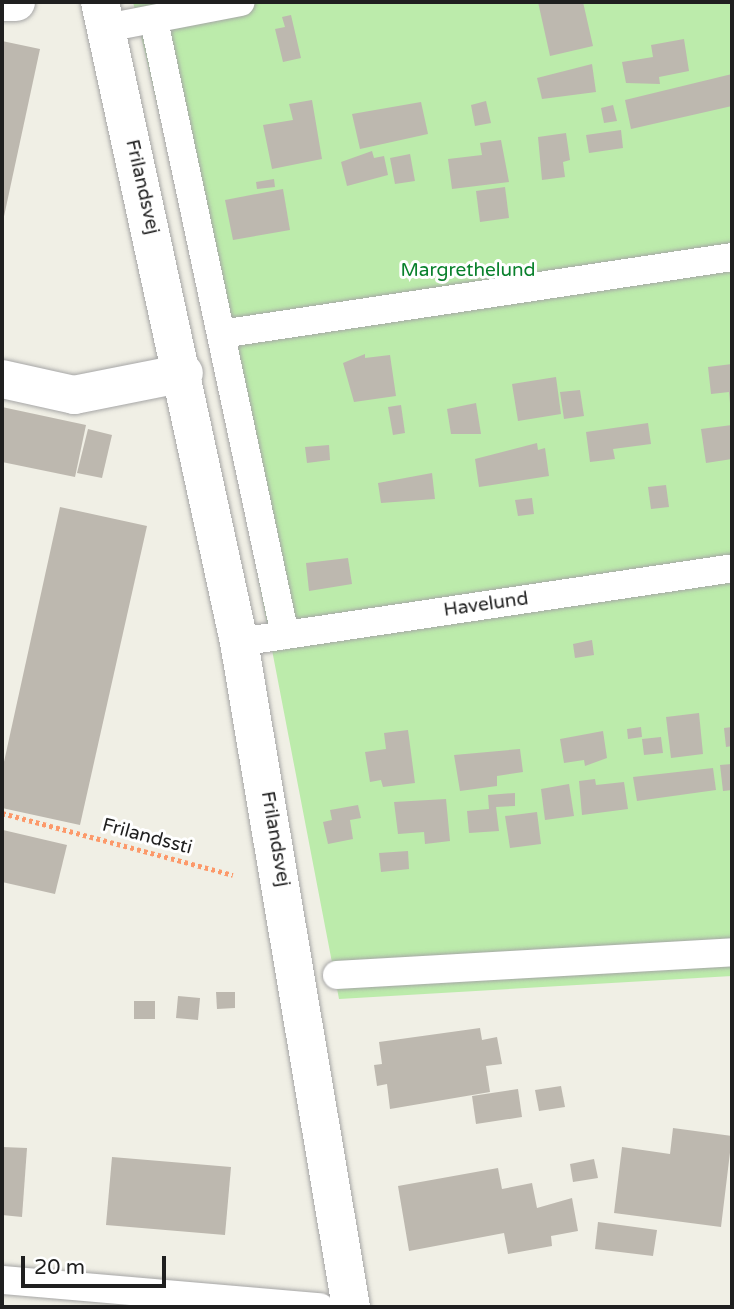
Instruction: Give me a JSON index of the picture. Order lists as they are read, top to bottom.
{
  "streets": {
    "street": ["Frilandsvej"],
    "lane": ["Havelund"],
    "path": ["Frilandssti"]
  },
  "crossings": [
    ["Frilandsvej", "Havelund"],
    ["Frilandsvej", "Frilandssti"]
  ],
  "parks": ["Margrethelund"],
  "scale_bar": "20 m"
}
